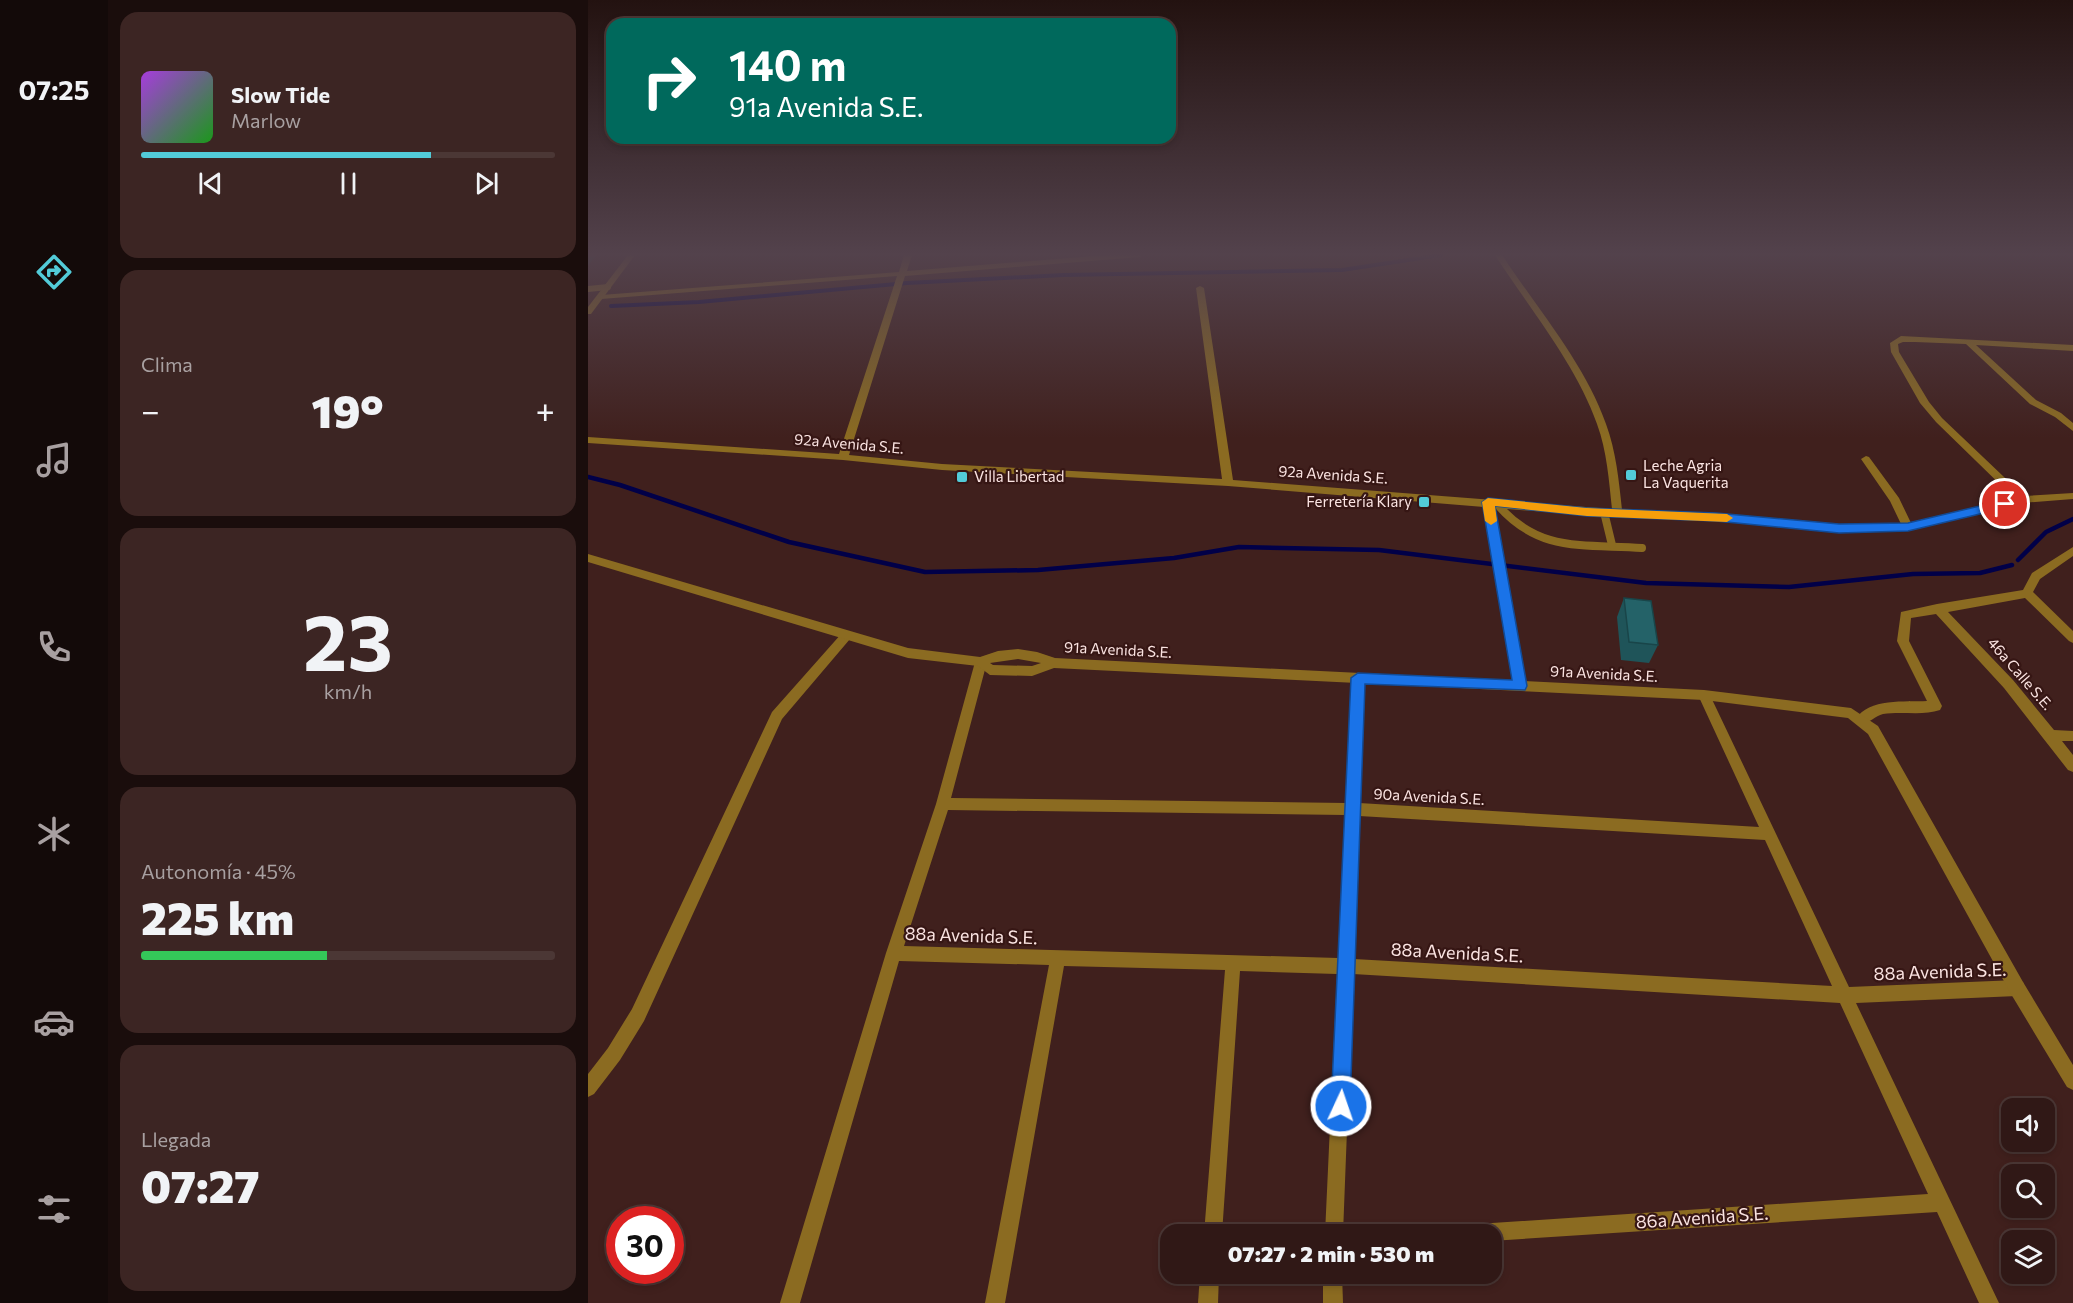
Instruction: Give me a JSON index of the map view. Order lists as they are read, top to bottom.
{
  "streets": {
    "street": [
      "92a Avenida S.E.",
      "91a Avenida S.E.",
      "46a Calle S.E.",
      "90a Avenida S.E.",
      "88a Avenida S.E.",
      "86a Avenida S.E."
    ]
  },
  "places": {
    "transit": ["Leche Agria La Vaquerita", "Villa Libertad", "Ferretería Klary"]
  },
  "page": {
    "tabs": "07:25",
    "turn": ["140 m", "91a Avenida S.E."],
    "song": ["Slow Tide", "Marlow"],
    "tile": [
      "Clima",
      ["23", "km/h"],
      ["Autonomía · 45%", "225 km"],
      ["Llegada", "07:27"]
    ],
    "heat": ["−", "19°", "+"],
    "limit": "30",
    "trip": "07:27 · 2 min · 530 m"
  }
}
